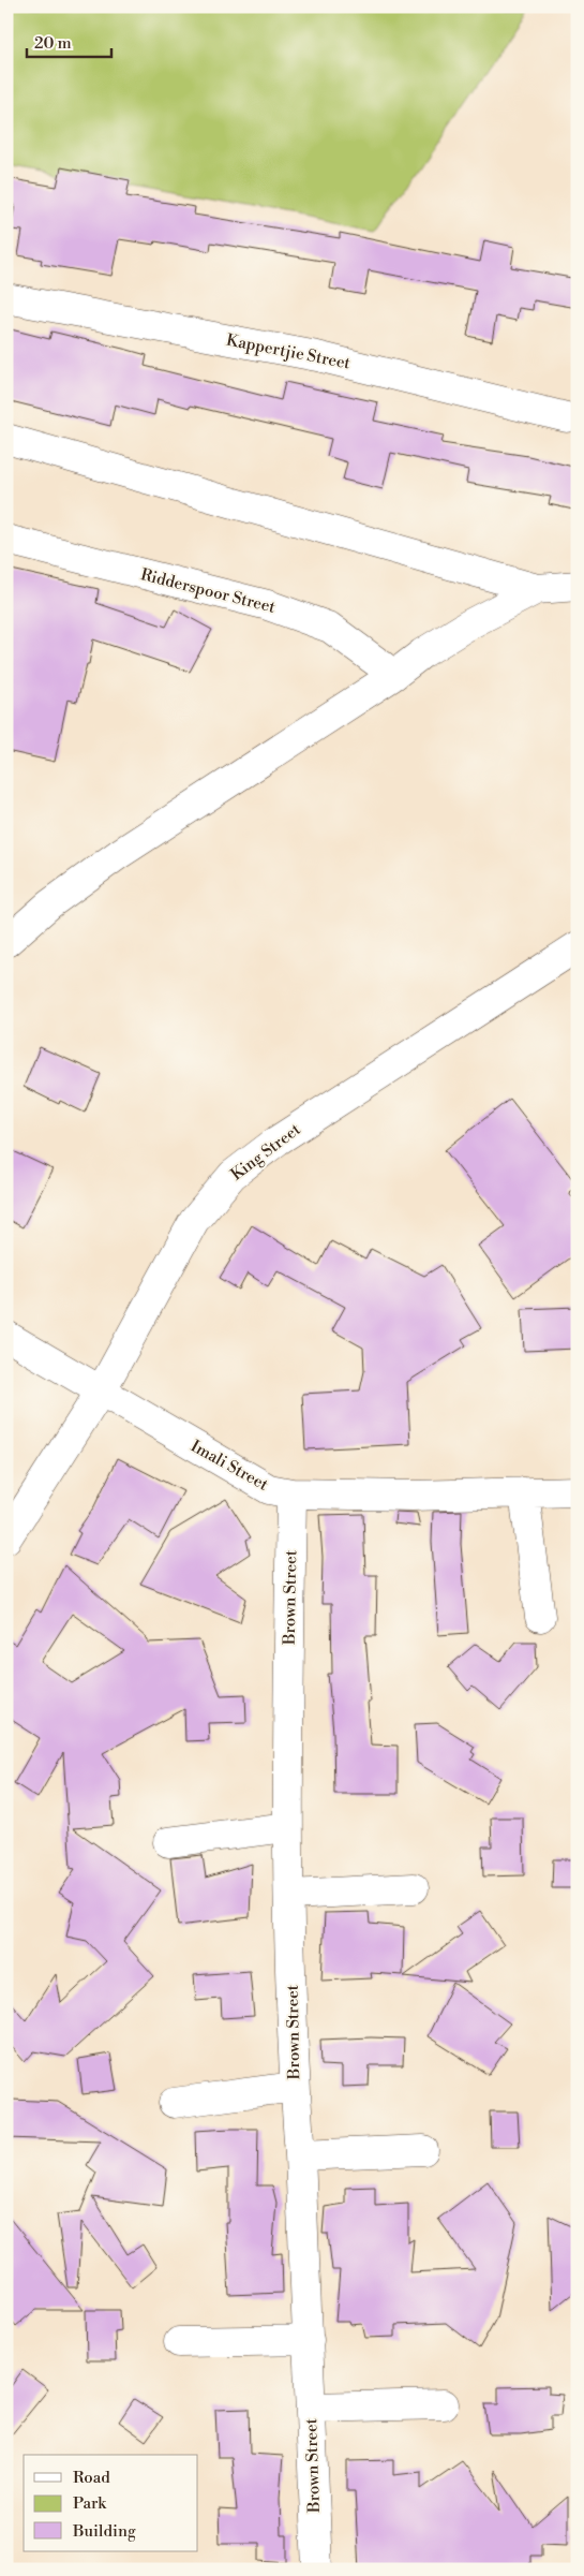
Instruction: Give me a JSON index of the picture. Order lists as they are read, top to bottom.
{
  "streets": {
    "street": [
      "Kappertjie Street",
      "Ridderspoor Street",
      "King Street",
      "Imali Street",
      "Brown Street"
    ]
  },
  "crossings": [
    ["King Street", "Imali Street"],
    ["Imali Street", "Brown Street"]
  ],
  "legend": ["Road", "Park", "Building"],
  "scale_bar": "20 m"
}
